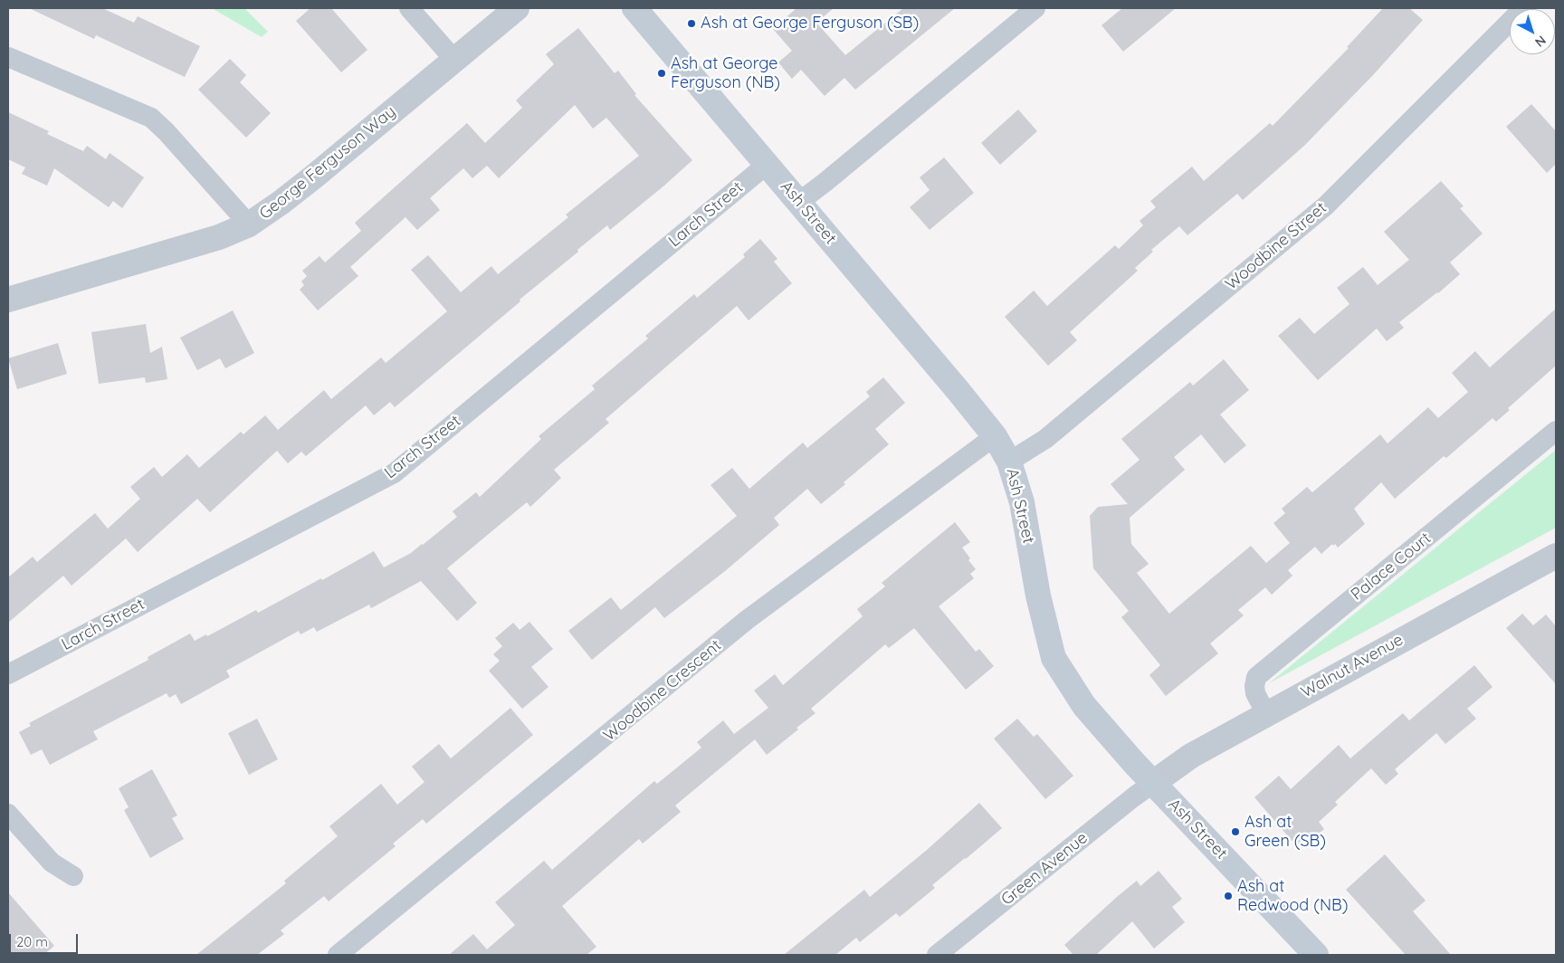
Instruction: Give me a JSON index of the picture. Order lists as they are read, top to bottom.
{
  "streets": {
    "main road": ["Ash Street"],
    "street": [
      "George Ferguson Way",
      "Larch Street",
      "Woodbine Street",
      "Palace Court",
      "Walnut Avenue",
      "Woodbine Crescent",
      "Green Avenue"
    ]
  },
  "crossings": [
    ["Ash Street", "Larch Street"],
    ["Ash Street", "Woodbine Street"],
    ["Ash Street", "Walnut Avenue"],
    ["Ash Street", "Woodbine Crescent"],
    ["Ash Street", "Green Avenue"],
    ["Palace Court", "Walnut Avenue"],
    ["Walnut Avenue", "Green Avenue"]
  ],
  "places": [
    "Ash at George Ferguson (SB)",
    "Ash at George Ferguson (NB)",
    "Ash at Green (SB)",
    "Ash at Redwood (NB)"
  ],
  "scale_bar": "20 m",
  "north": "bottom right"
}
